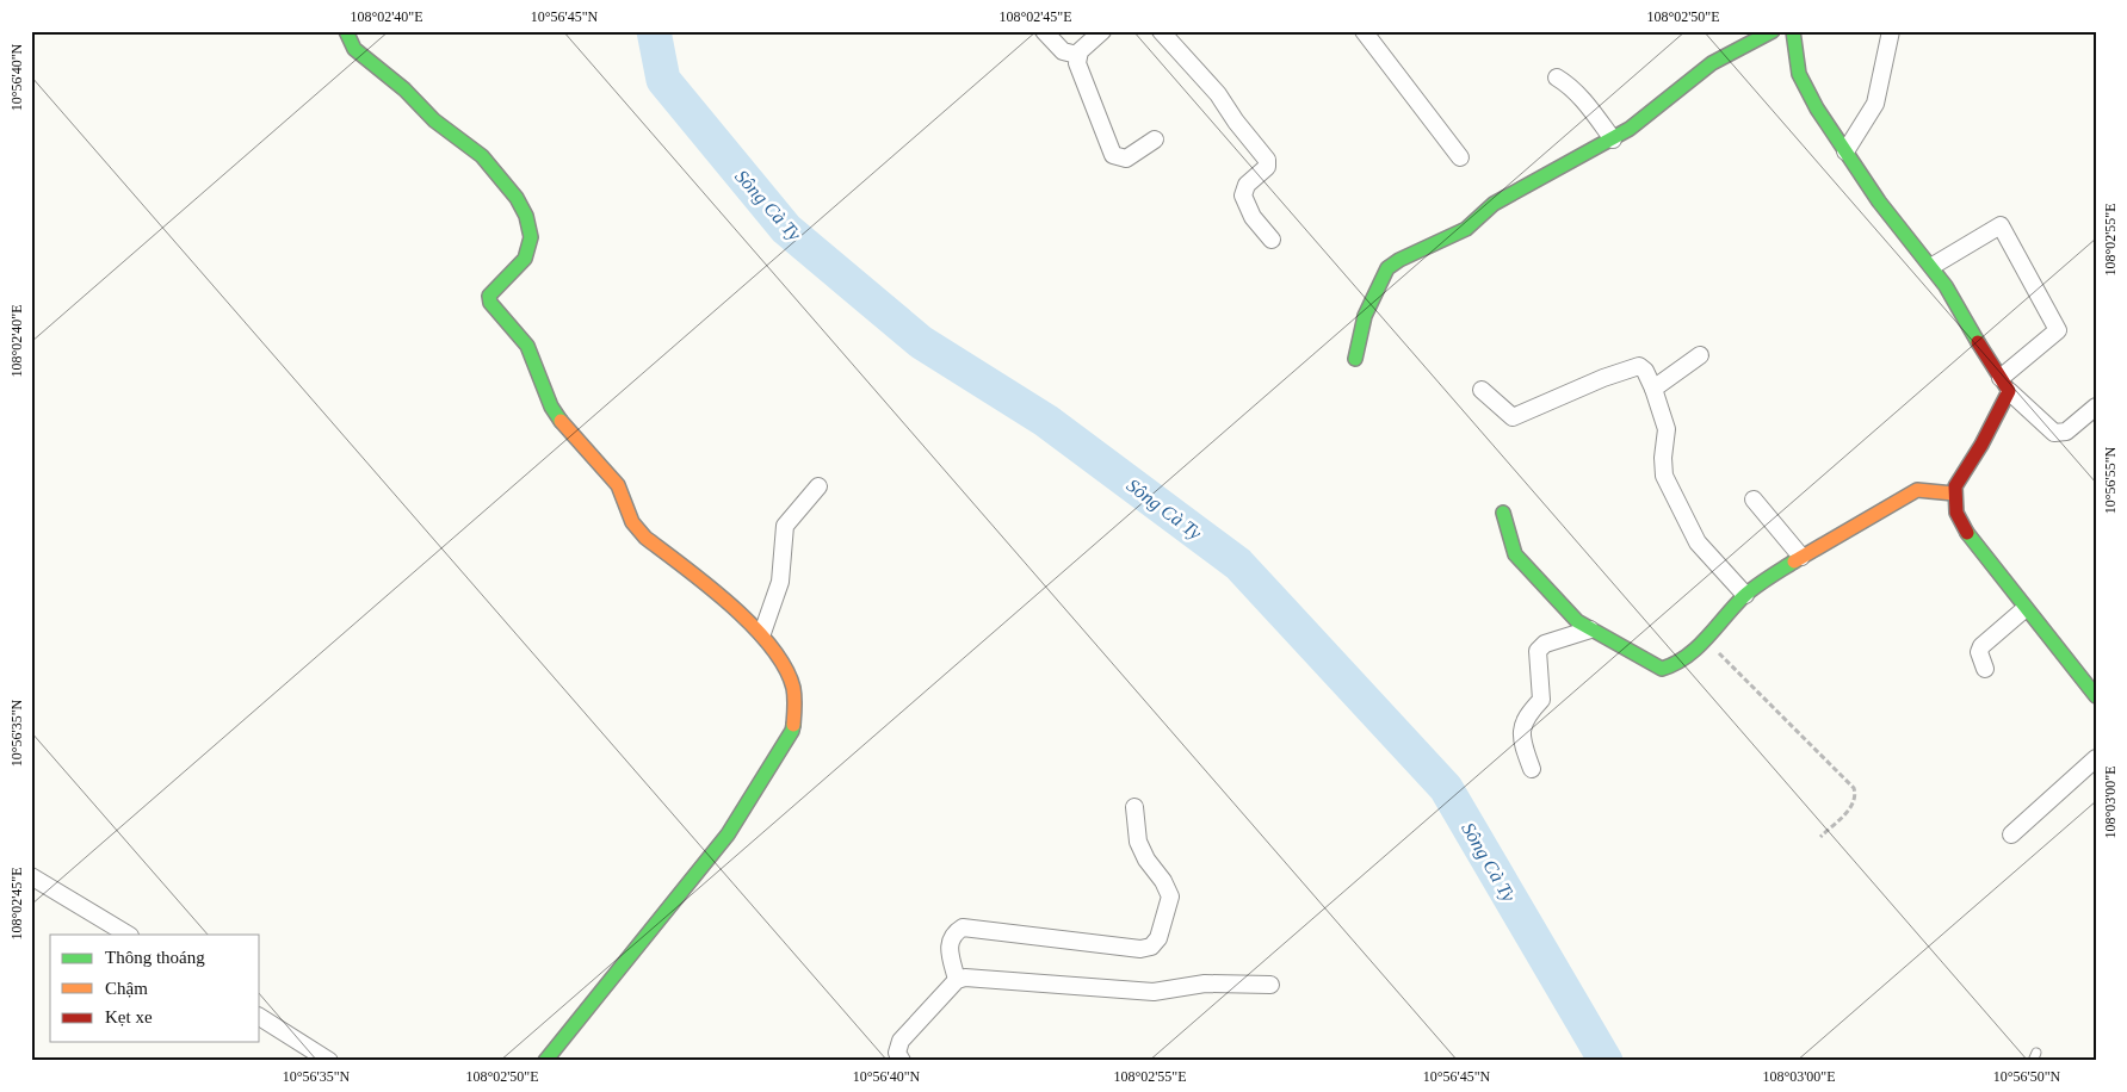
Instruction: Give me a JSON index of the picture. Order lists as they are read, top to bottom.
{
  "water": ["Sông Cà Ty"],
  "legend": ["Thông thoáng", "Chậm", "Kẹt xe"],
  "coordinates": [
    "108°02'40\"E",
    "10°56'45\"N",
    "108°02'45\"E",
    "108°02'50\"E",
    "10°56'40\"N",
    "108°02'55\"E",
    "10°56'55\"N",
    "10°56'35\"N",
    "108°03'00\"E",
    "10°56'50\"N"
  ]
}
